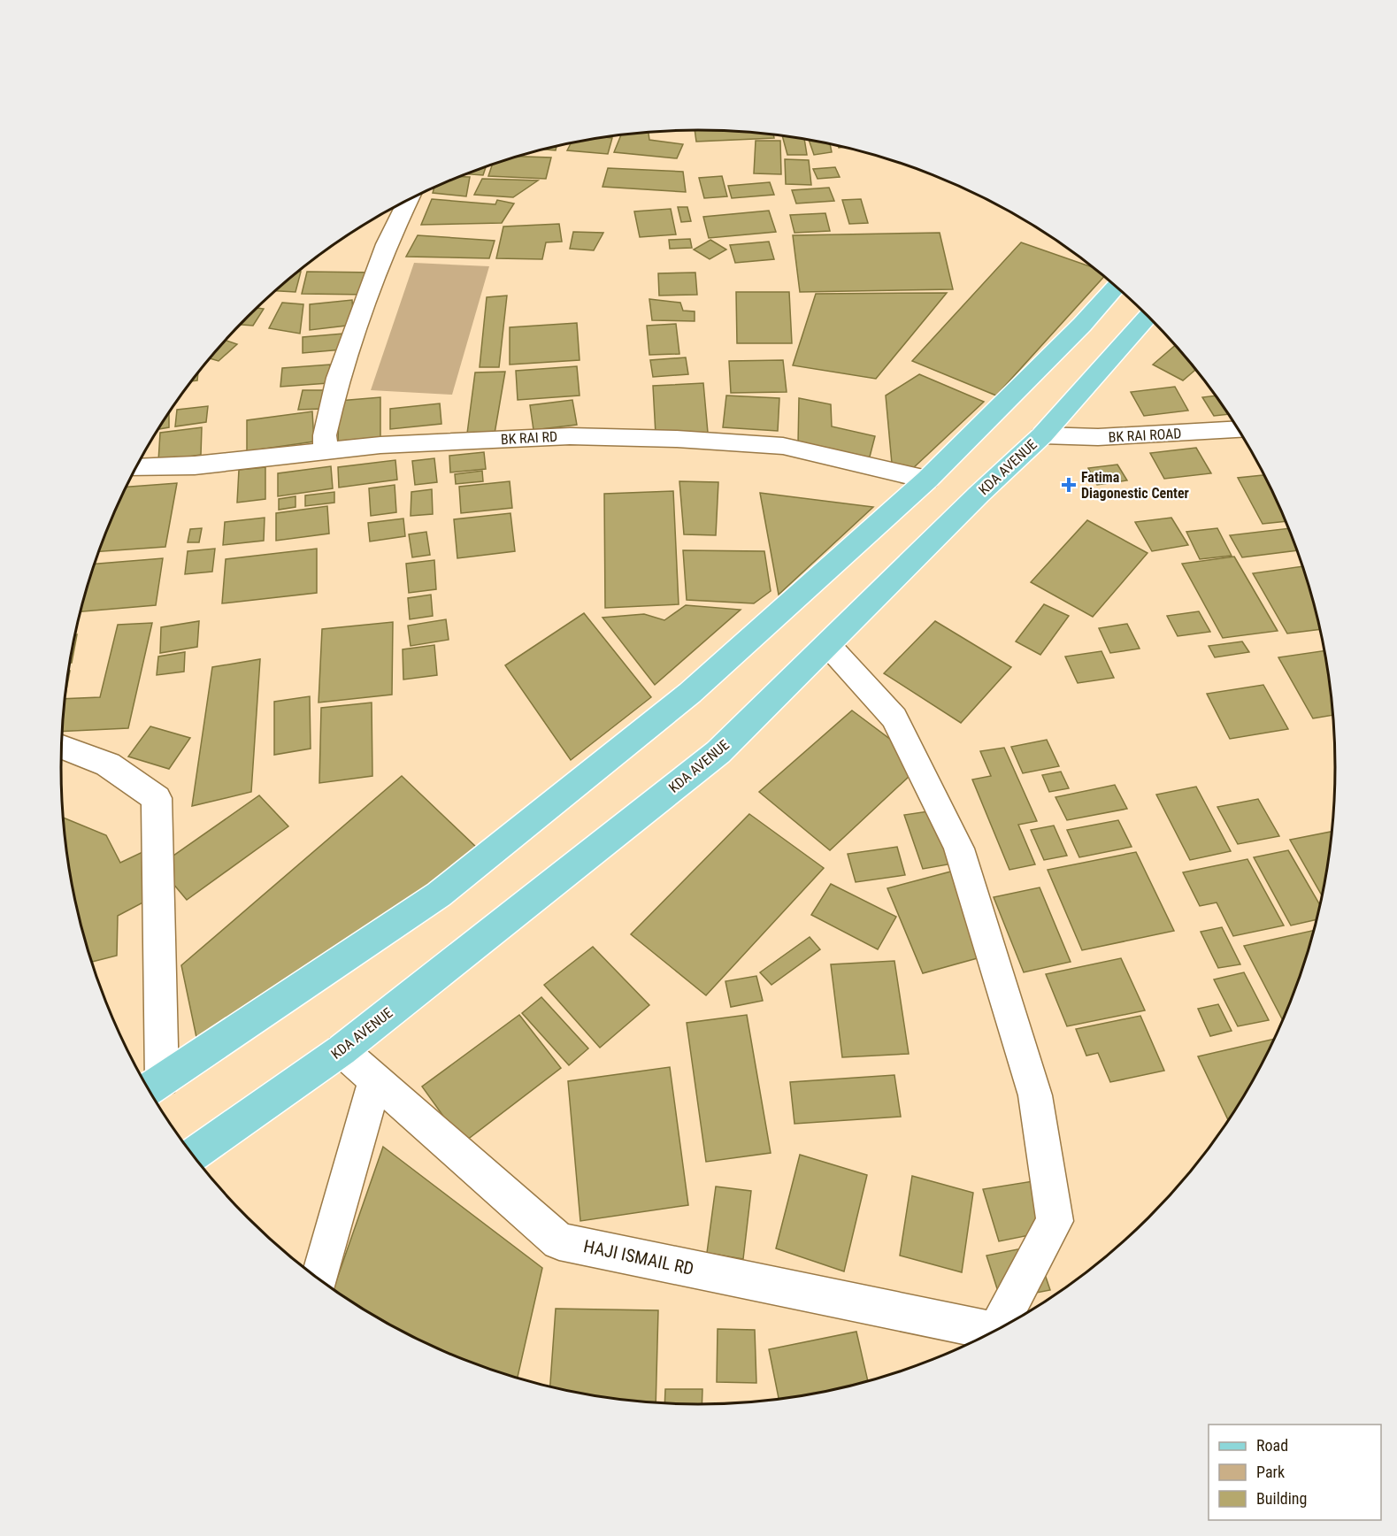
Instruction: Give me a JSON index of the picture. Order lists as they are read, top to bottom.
{
  "streets": {
    "main road": ["KDA AVENUE"],
    "street": ["BK RAI ROAD", "BK RAI RD", "HAJI ISMAIL RD"]
  },
  "crossings": [
    ["BK RAI ROAD", "KDA AVENUE"],
    ["KDA AVENUE", "HAJI ISMAIL RD"]
  ],
  "places": {
    "health": ["Fatima Diagonestic Center"]
  },
  "legend": ["Road", "Park", "Building"]
}
